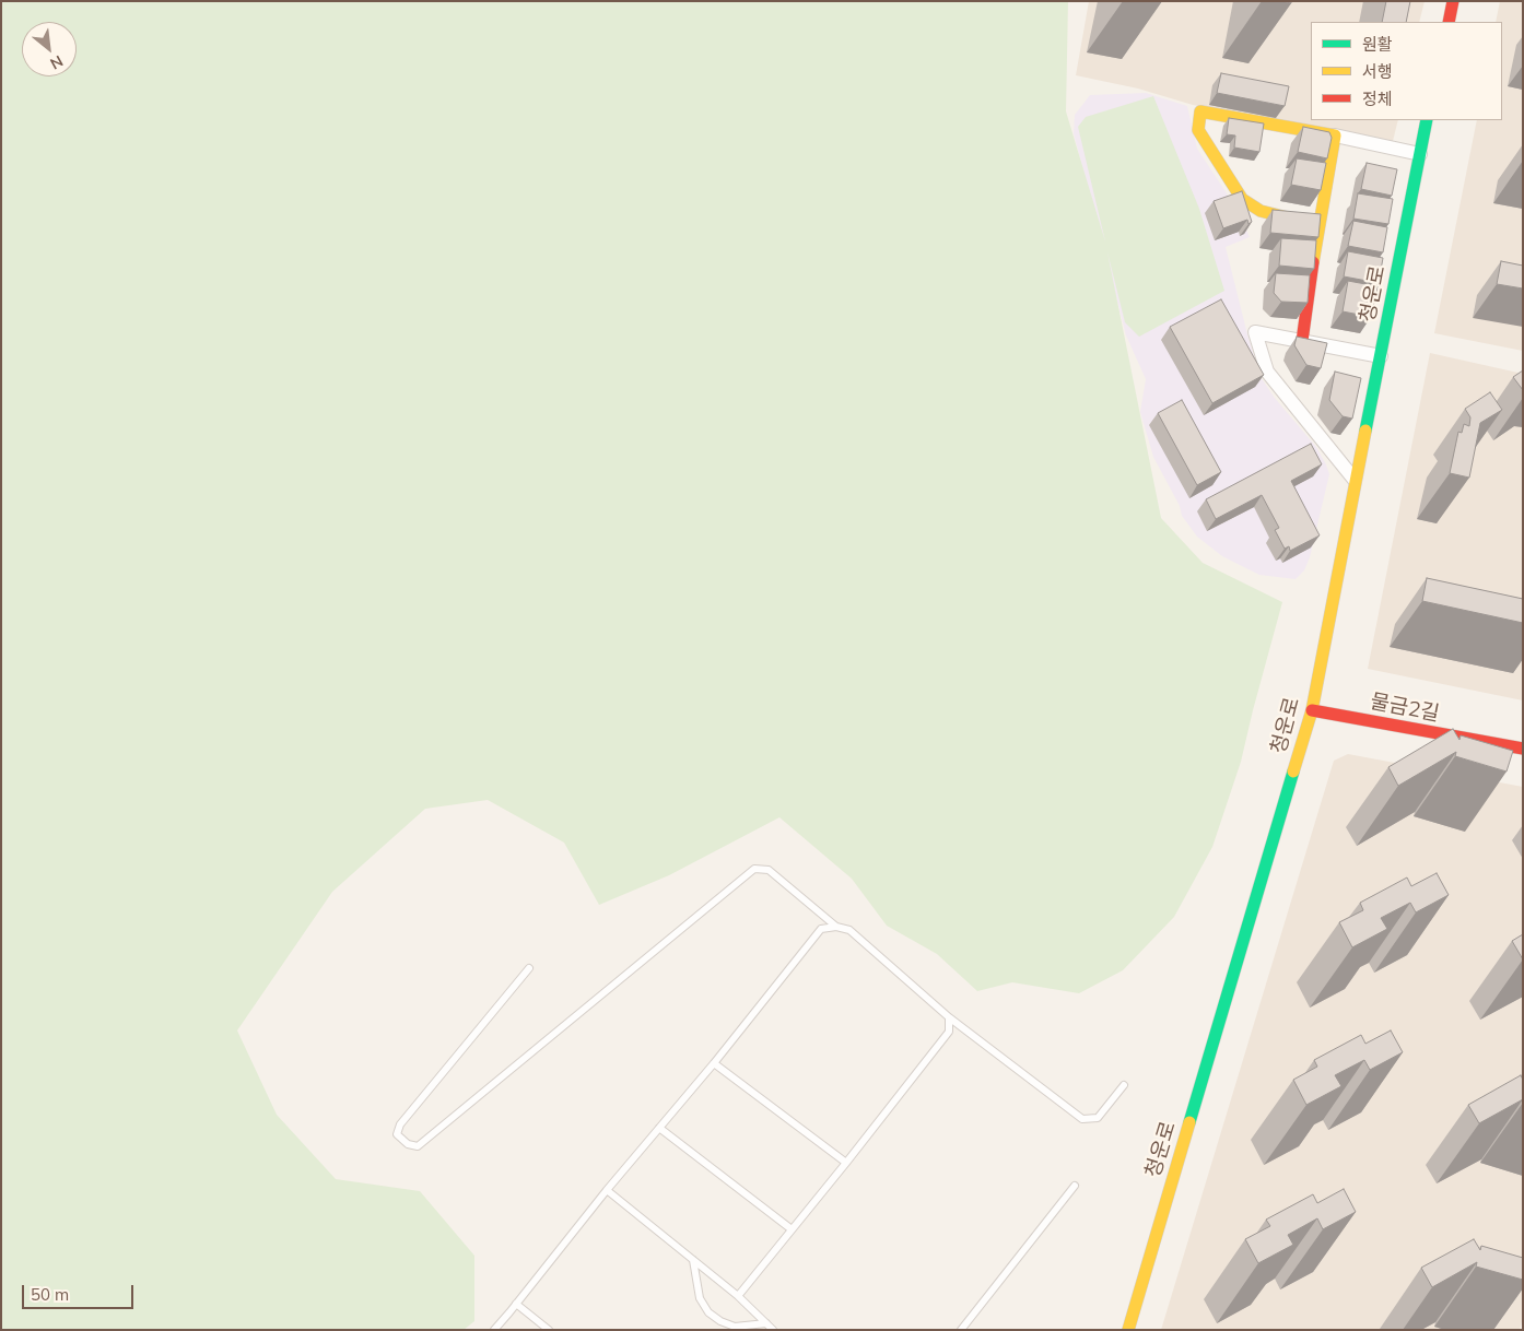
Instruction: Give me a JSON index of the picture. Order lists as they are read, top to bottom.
{
  "streets": {
    "street": ["청운로", "물금2길"]
  },
  "crossings": [
    ["청운로", "물금2길"]
  ],
  "legend": ["원활", "서행", "정체"],
  "scale_bar": "50 m",
  "north": "bottom right"
}
